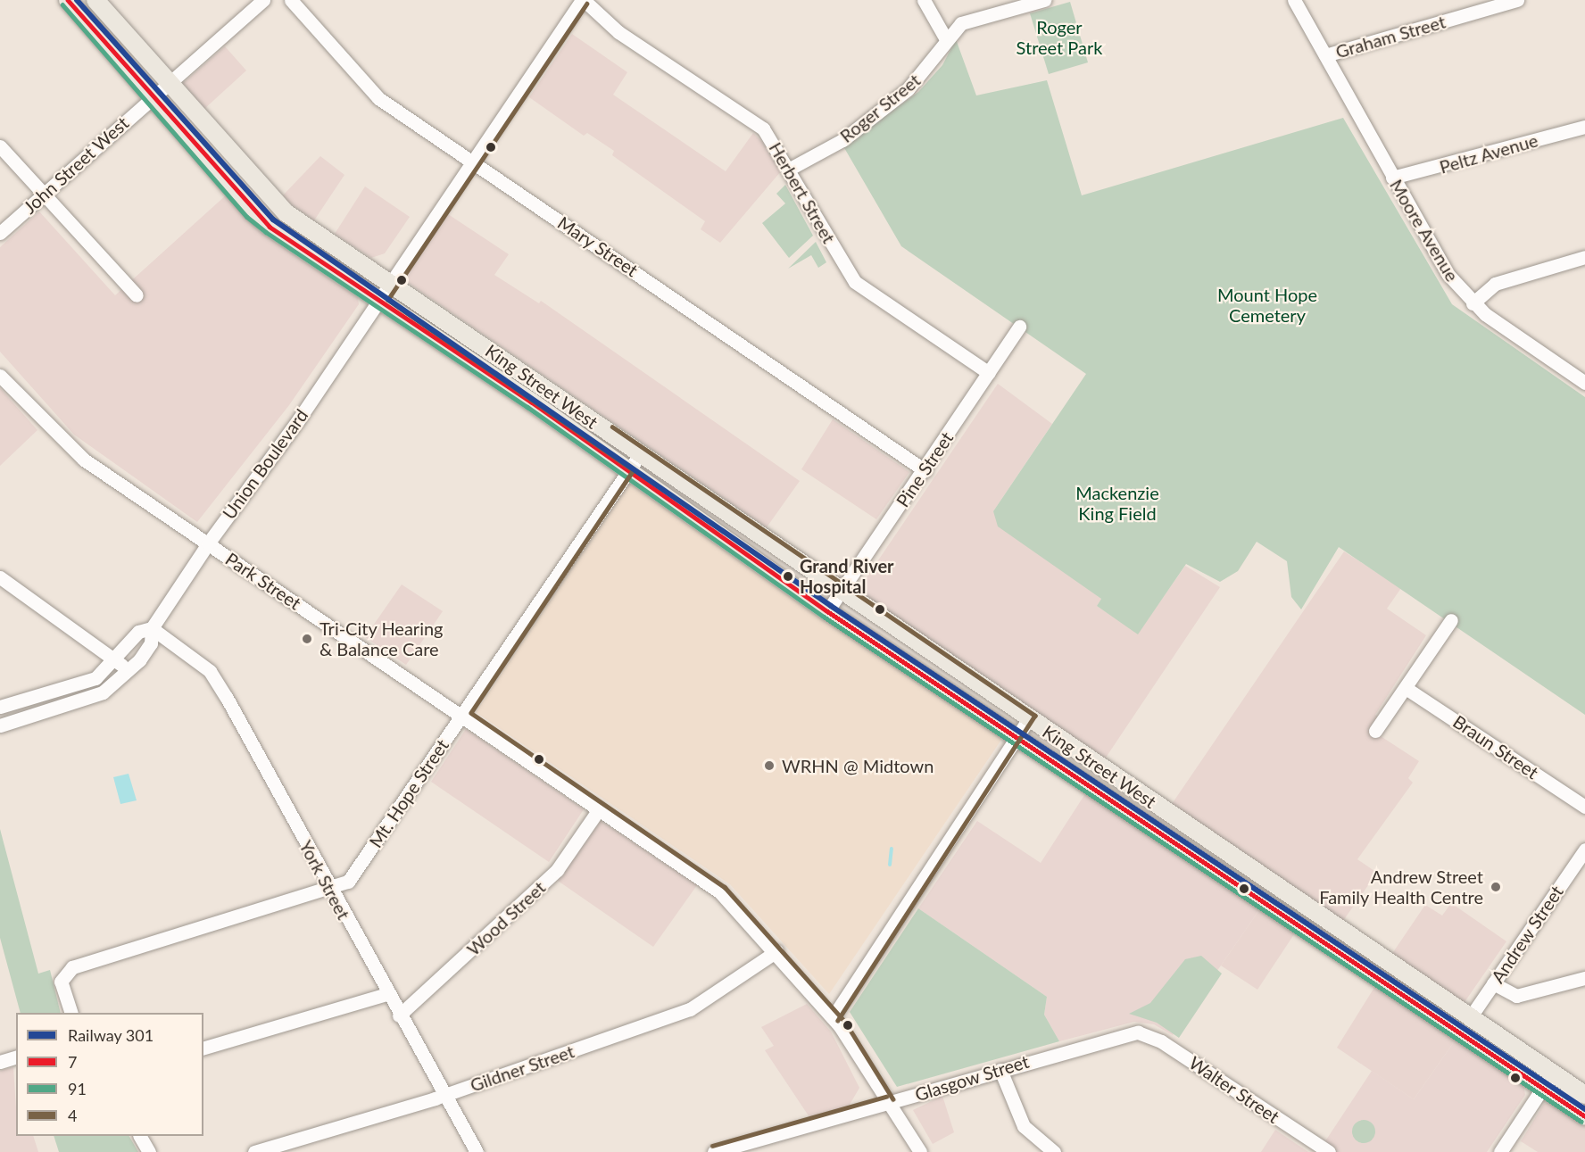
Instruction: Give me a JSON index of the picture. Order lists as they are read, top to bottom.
{
  "streets": {
    "main road": ["King Street West"],
    "street": [
      "Graham Street",
      "Roger Street",
      "Peltz Avenue",
      "John Street West",
      "Herbert Street",
      "Moore Avenue",
      "Mary Street",
      "Union Boulevard",
      "Pine Street",
      "Park Street",
      "Braun Street",
      "Mt. Hope Street",
      "York Street",
      "Wood Street",
      "Andrew Street",
      "Gildner Street",
      "Glasgow Street",
      "Walter Street"
    ]
  },
  "crossings": [
    ["Graham Street", "Moore Avenue"],
    ["Roger Street", "Herbert Street"],
    ["Peltz Avenue", "Moore Avenue"],
    ["John Street West", "King Street West"],
    ["Herbert Street", "Union Boulevard"],
    ["Herbert Street", "Pine Street"],
    ["Mary Street", "Union Boulevard"],
    ["Mary Street", "Pine Street"],
    ["King Street West", "Union Boulevard"],
    ["King Street West", "Pine Street"],
    ["King Street West", "Mt. Hope Street"],
    ["King Street West", "Andrew Street"],
    ["Union Boulevard", "Park Street"],
    ["Union Boulevard", "York Street"],
    ["Park Street", "Mt. Hope Street"],
    ["Park Street", "Wood Street"],
    ["Park Street", "Gildner Street"],
    ["Park Street", "Glasgow Street"],
    ["Mt. Hope Street", "York Street"],
    ["York Street", "Wood Street"],
    ["York Street", "Gildner Street"],
    ["Glasgow Street", "Walter Street"]
  ],
  "parks": ["Roger Street Park", "Mount Hope Cemetery", "Mackenzie King Field"],
  "places": [
    "Grand River Hospital",
    "Tri-City Hearing & Balance Care",
    "WRHN @ Midtown",
    "Andrew Street Family Health Centre"
  ],
  "lines": [
    "rail line 301",
    "transit line 7",
    "transit line 4",
    "transit line 91"
  ],
  "legend": [
    "Railway 301",
    "7",
    "91",
    "4"
  ]
}
